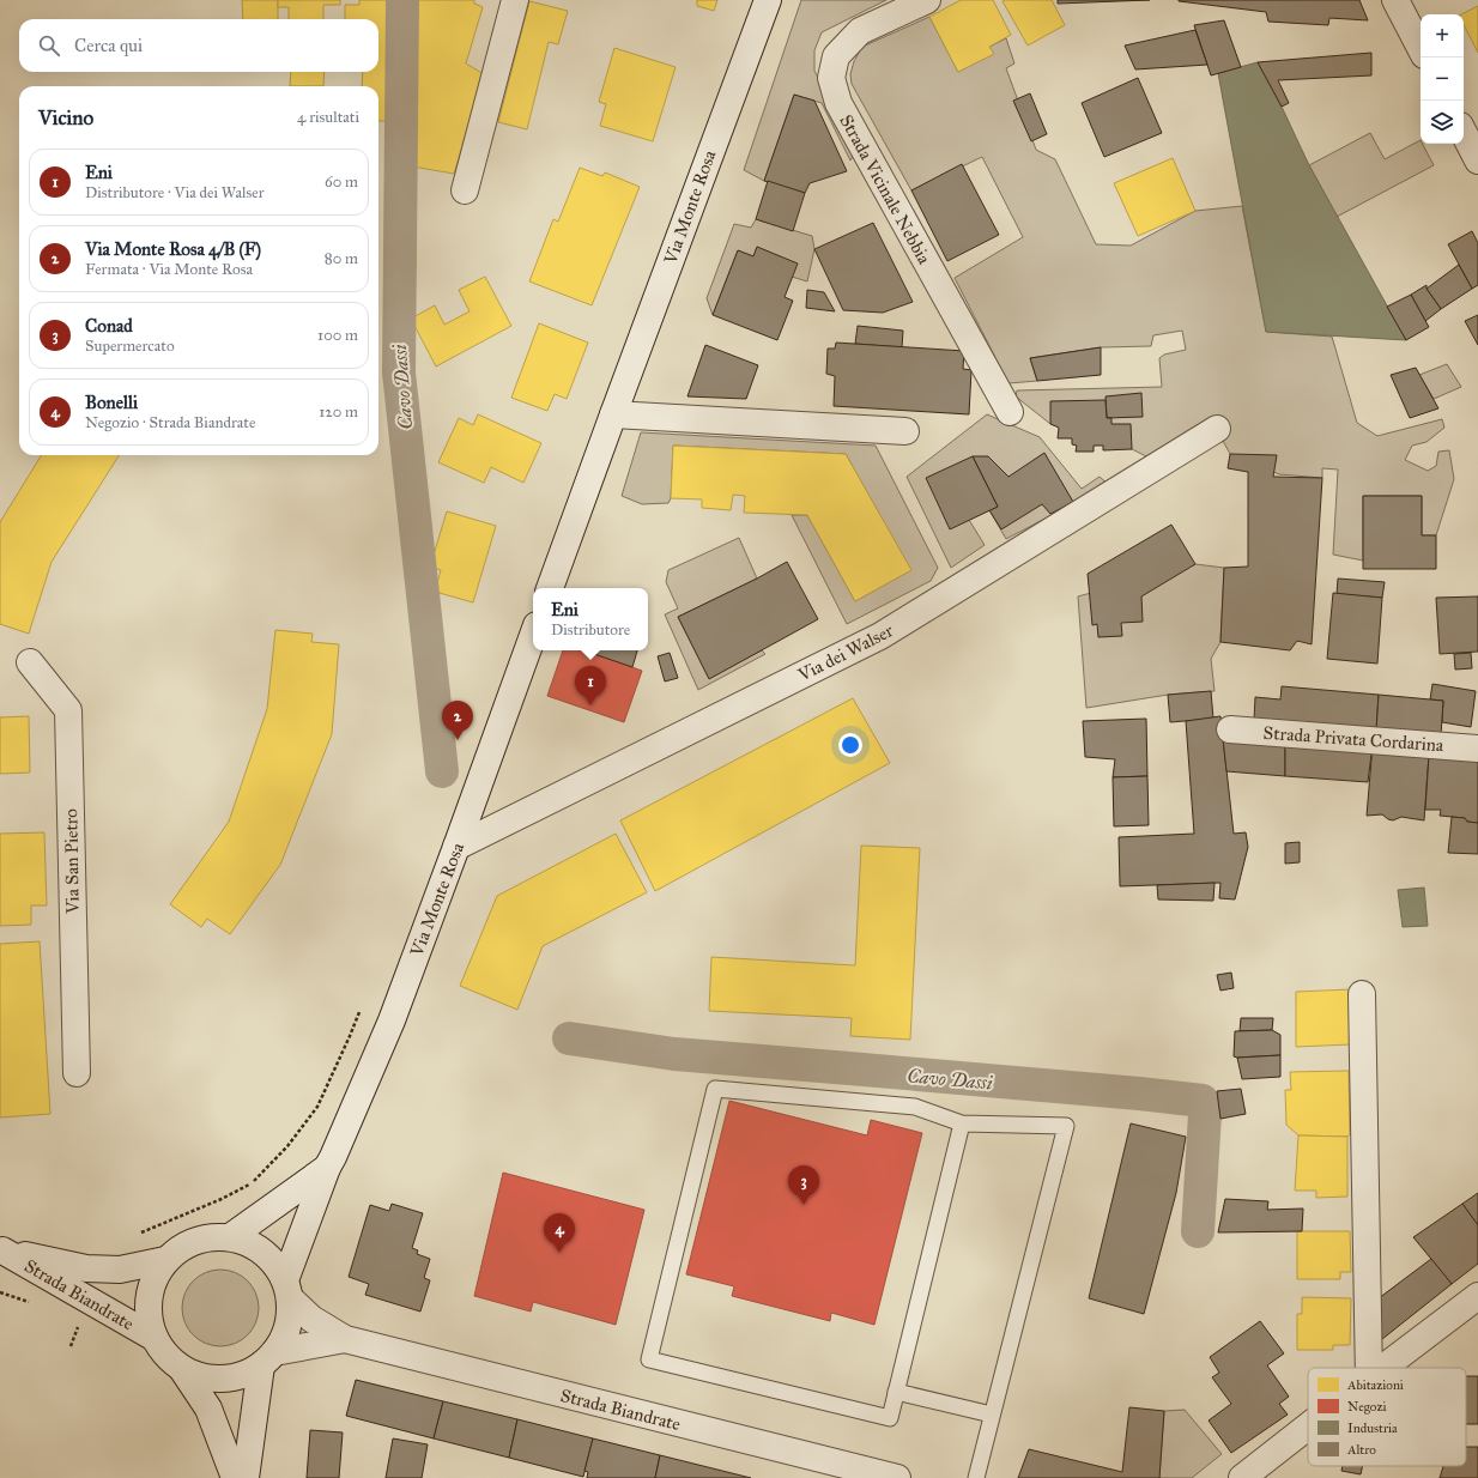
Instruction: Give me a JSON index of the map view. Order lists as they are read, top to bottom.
{
  "streets": {
    "street": [
      "Strada Vicinale Nebbia",
      "Via Monte Rosa",
      "Via dei Walser",
      "Strada Privata Cordarina",
      "Via San Pietro",
      "Strada Biandrate"
    ]
  },
  "crossings": [
    ["Via Monte Rosa", "Via dei Walser"],
    ["Via Monte Rosa", "Strada Biandrate"]
  ],
  "water": ["Cavo Dassi"],
  "legend": [
    "Abitazioni",
    "Negozi",
    "Industria",
    "Altro"
  ],
  "page": {
    "map_buttons": ["+", "−"],
    "search": "Cerca qui",
    "heading": ["Vicino", "4 risultati"],
    "list": [
      {
        "mark": "1",
        "name": "Eni",
        "note": "Distributore · Via dei Walser",
        "value": "60 m"
      },
      {
        "mark": "2",
        "name": "Via Monte Rosa 4/B (F)",
        "note": "Fermata · Via Monte Rosa",
        "value": "80 m"
      },
      {
        "mark": "3",
        "name": "Conad",
        "note": "Supermercato",
        "value": "100 m"
      },
      {
        "mark": "4",
        "name": "Bonelli",
        "note": "Negozio · Strada Biandrate",
        "value": "120 m"
      }
    ],
    "popup": ["Eni", "Distributore"],
    "pins": [
      "1",
      "2",
      "3",
      "4"
    ]
  }
}
